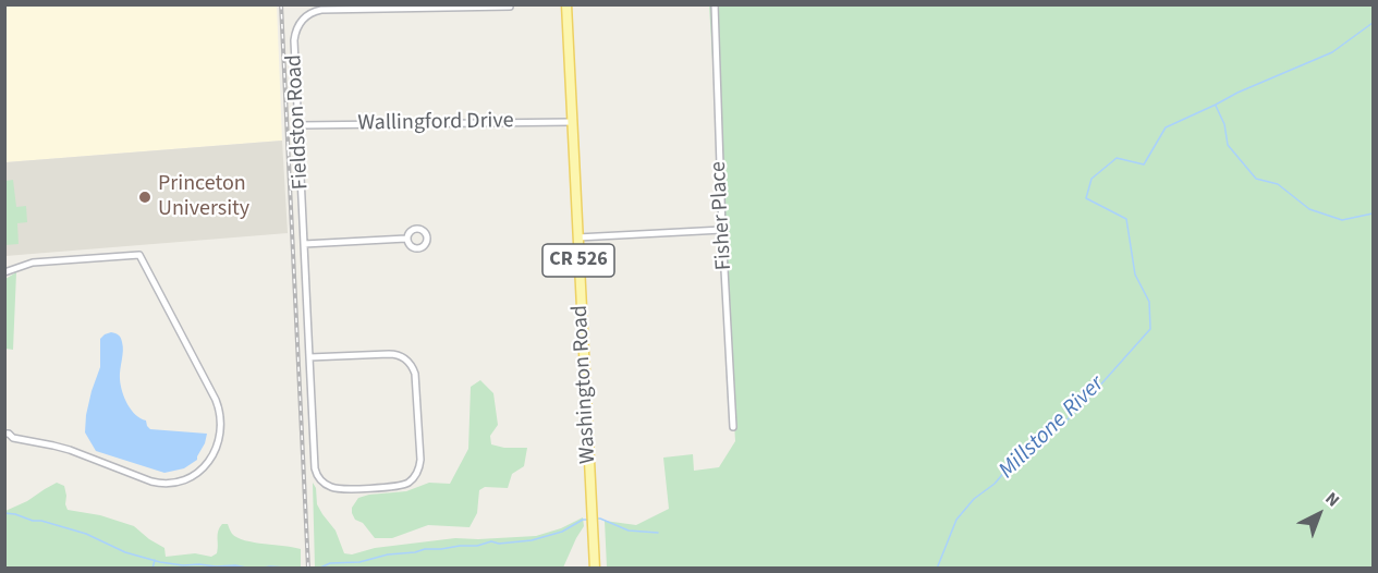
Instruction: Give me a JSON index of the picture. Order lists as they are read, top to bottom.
{
  "streets": {
    "main road": ["CR 526", "Washington Road"],
    "street": ["Fieldston Road", "Wallingford Drive", "Fisher Place"]
  },
  "crossings": [
    ["Fieldston Road", "Wallingford Drive"],
    ["Wallingford Drive", "Washington Road"]
  ],
  "water": ["Millstone River"],
  "places": ["Princeton University"],
  "north": "top right"
}
